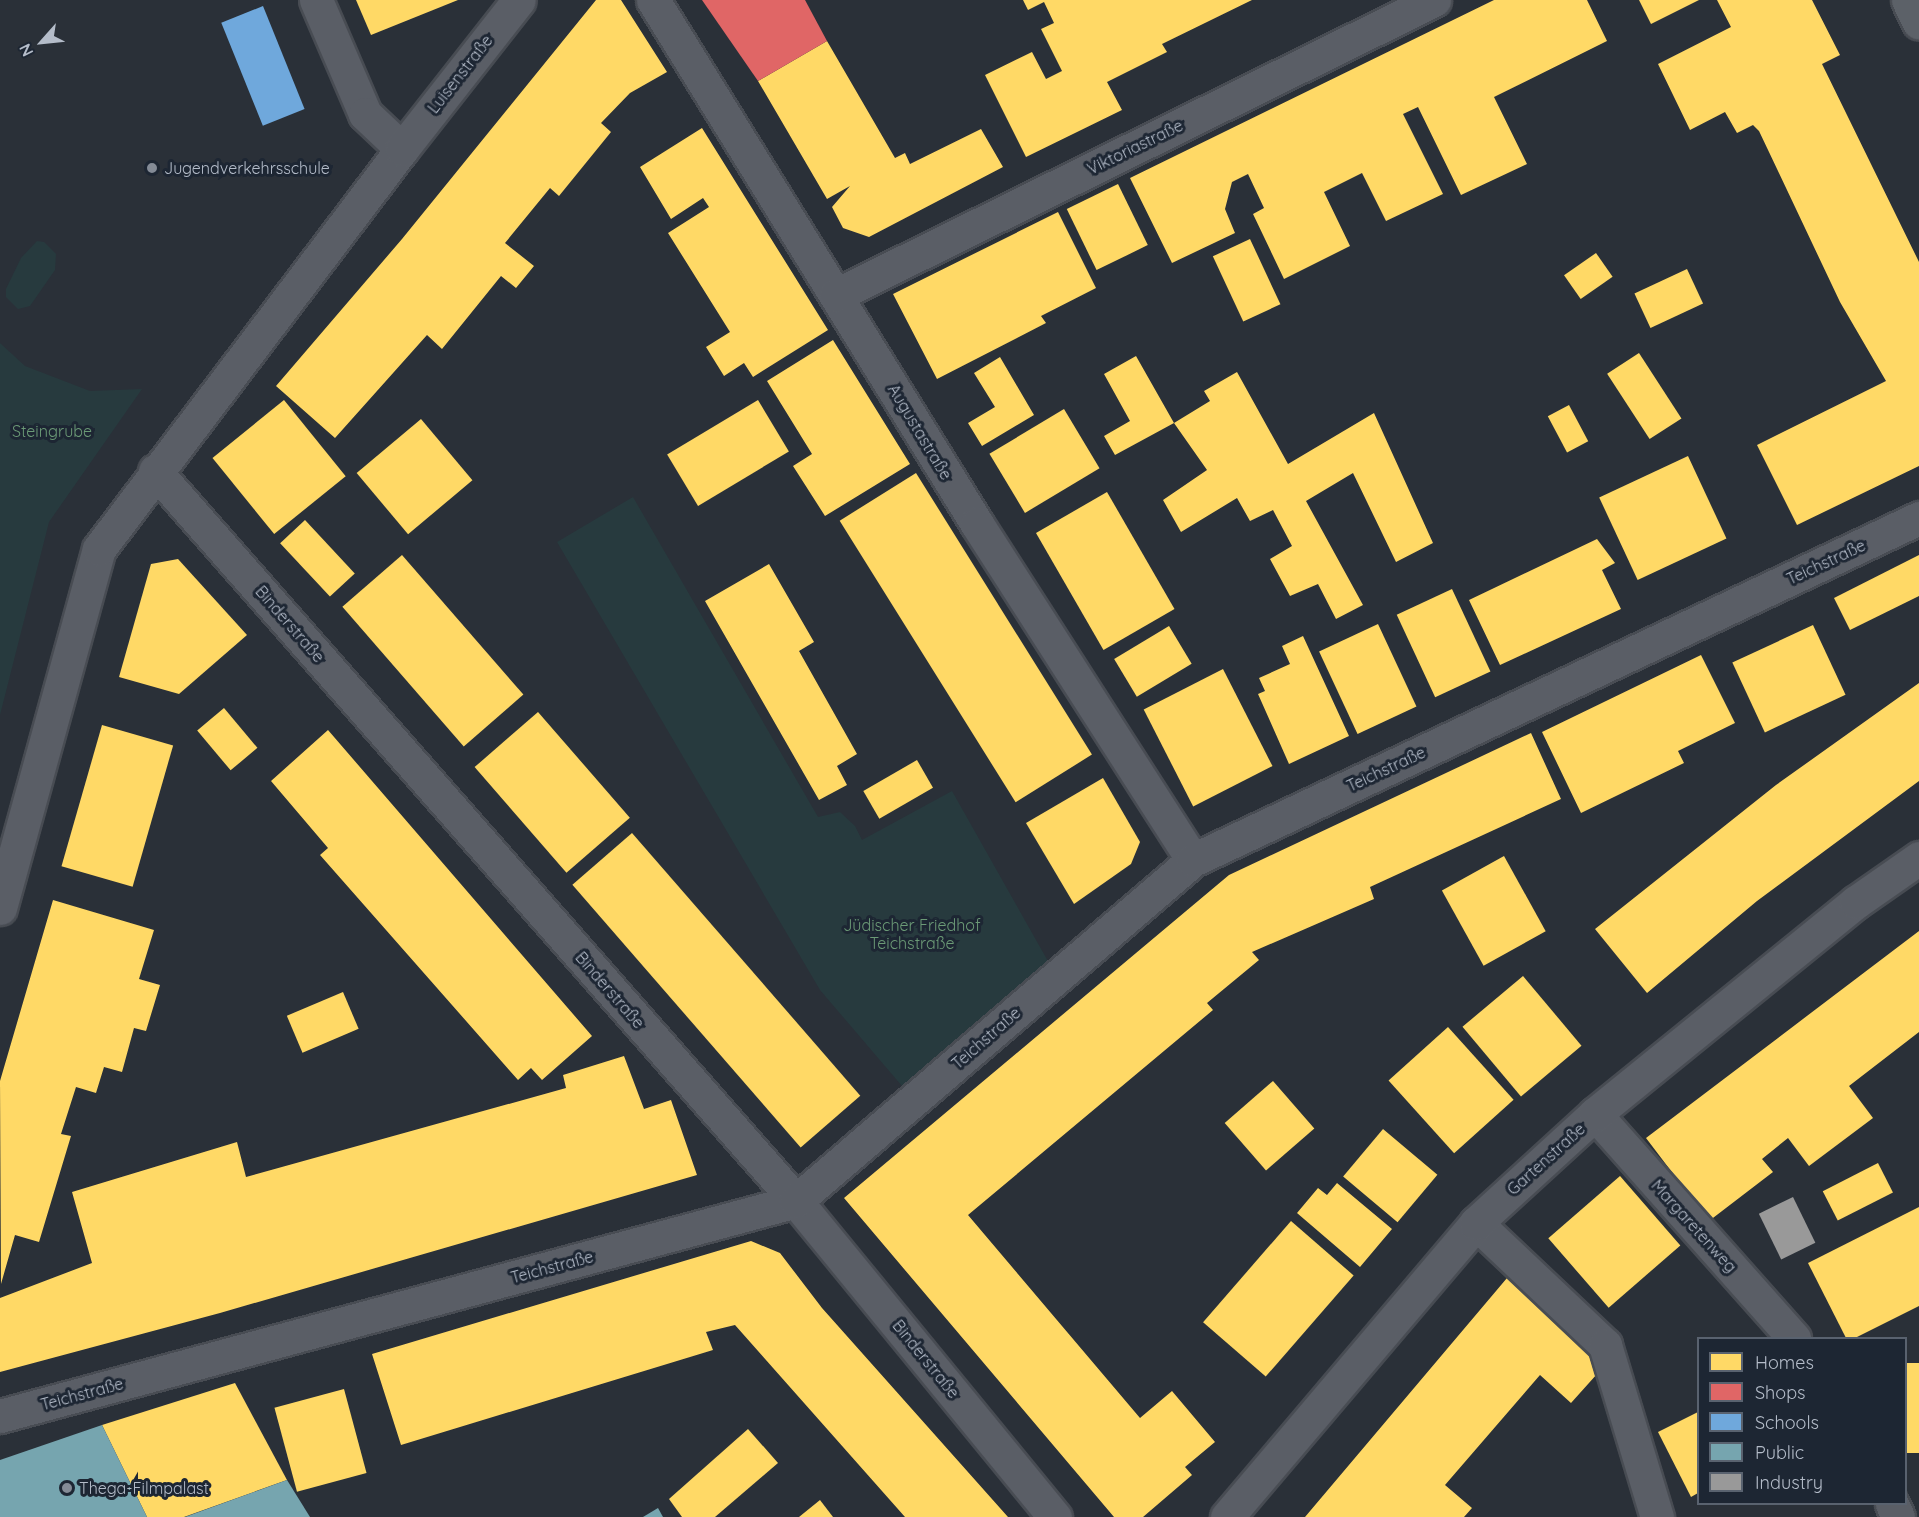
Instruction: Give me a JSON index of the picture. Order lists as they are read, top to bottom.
{
  "streets": {
    "street": [
      "Luisenstraße",
      "Viktoriastraße",
      "Augustastraße",
      "Teichstraße",
      "Binderstraße",
      "Gartenstraße",
      "Margaretenweg"
    ]
  },
  "crossings": [
    ["Viktoriastraße", "Augustastraße"],
    ["Augustastraße", "Teichstraße"],
    ["Teichstraße", "Binderstraße"],
    ["Gartenstraße", "Margaretenweg"]
  ],
  "parks": ["Steingrube", "Jüdischer Friedhof Teichstraße"],
  "places": ["Jugendverkehrsschule", "Thega-Filmpalast"],
  "legend": [
    "Homes",
    "Shops",
    "Schools",
    "Public",
    "Industry"
  ],
  "north": "bottom left"
}
